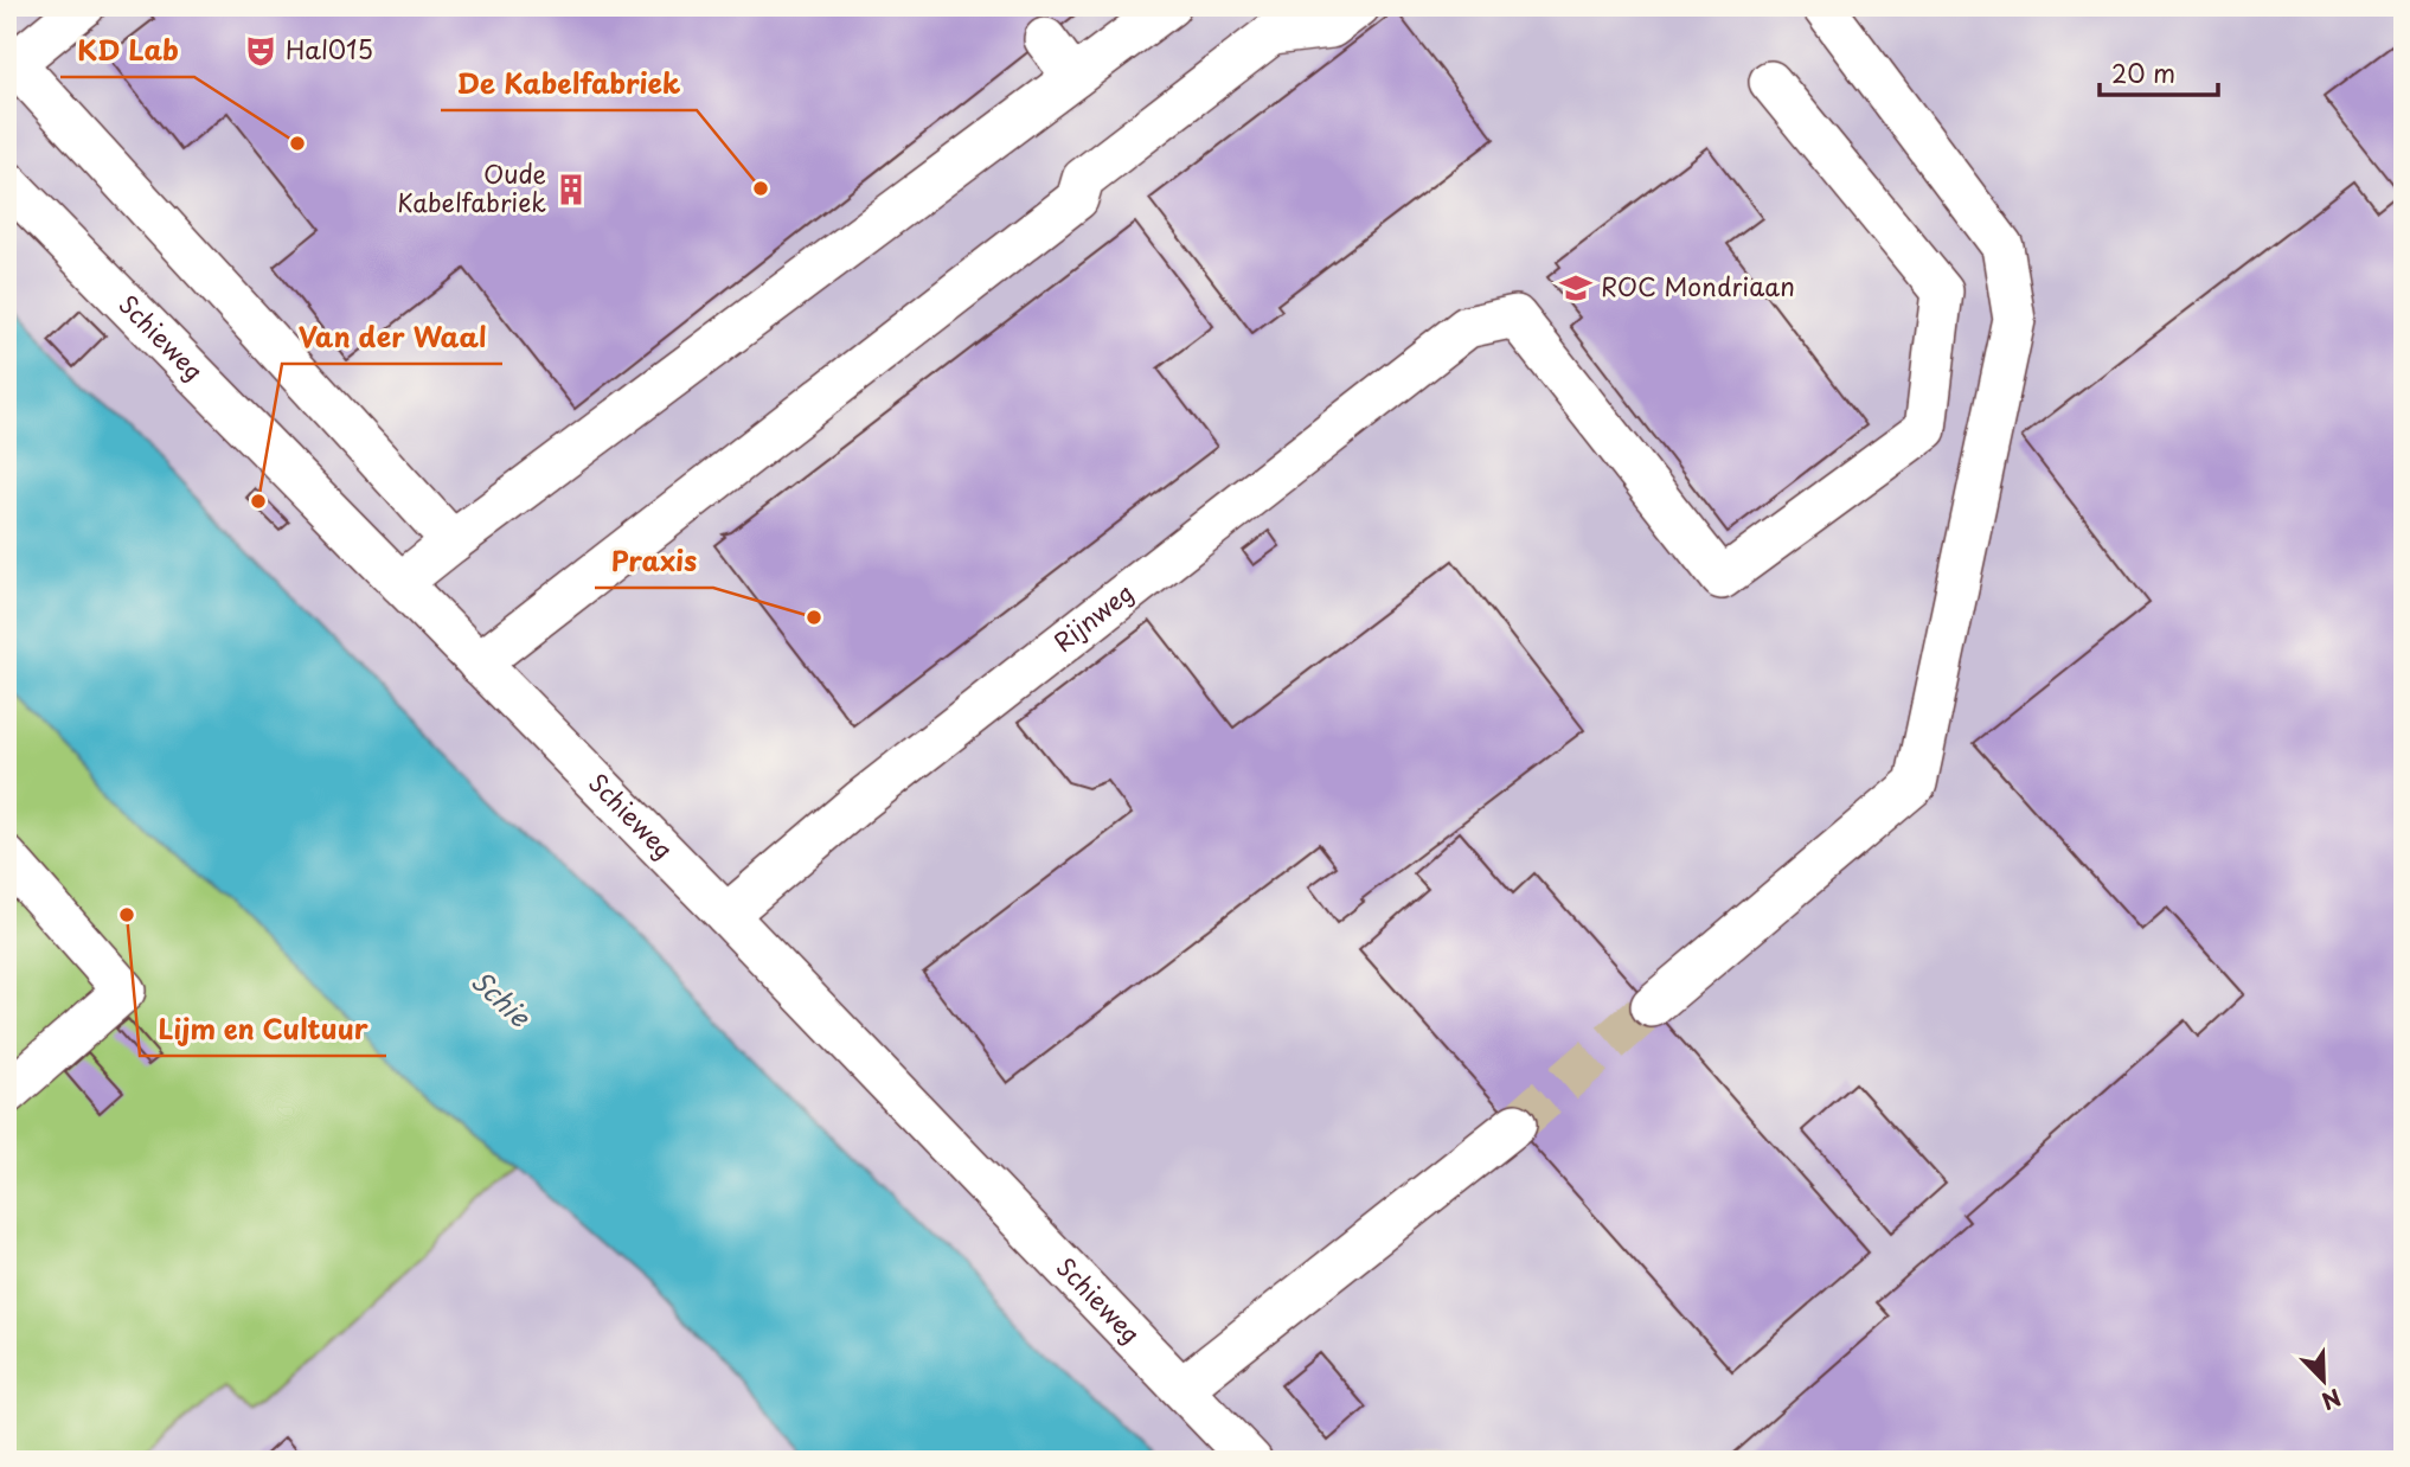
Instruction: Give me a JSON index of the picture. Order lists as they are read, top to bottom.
{
  "streets": {
    "street": ["Schieweg", "Rijnweg"]
  },
  "crossings": [
    ["Schieweg", "Rijnweg"]
  ],
  "water": ["Schie"],
  "places": {
    "theatre": ["Hal015"],
    "other": [
      "KD Lab",
      "De Kabelfabriek",
      "Van der Waal",
      "Praxis",
      "Lijm en Cultuur"
    ],
    "building": ["Oude Kabelfabriek"],
    "school or university": ["ROC Mondriaan"]
  },
  "scale_bar": "20 m",
  "north": "bottom right"
}
